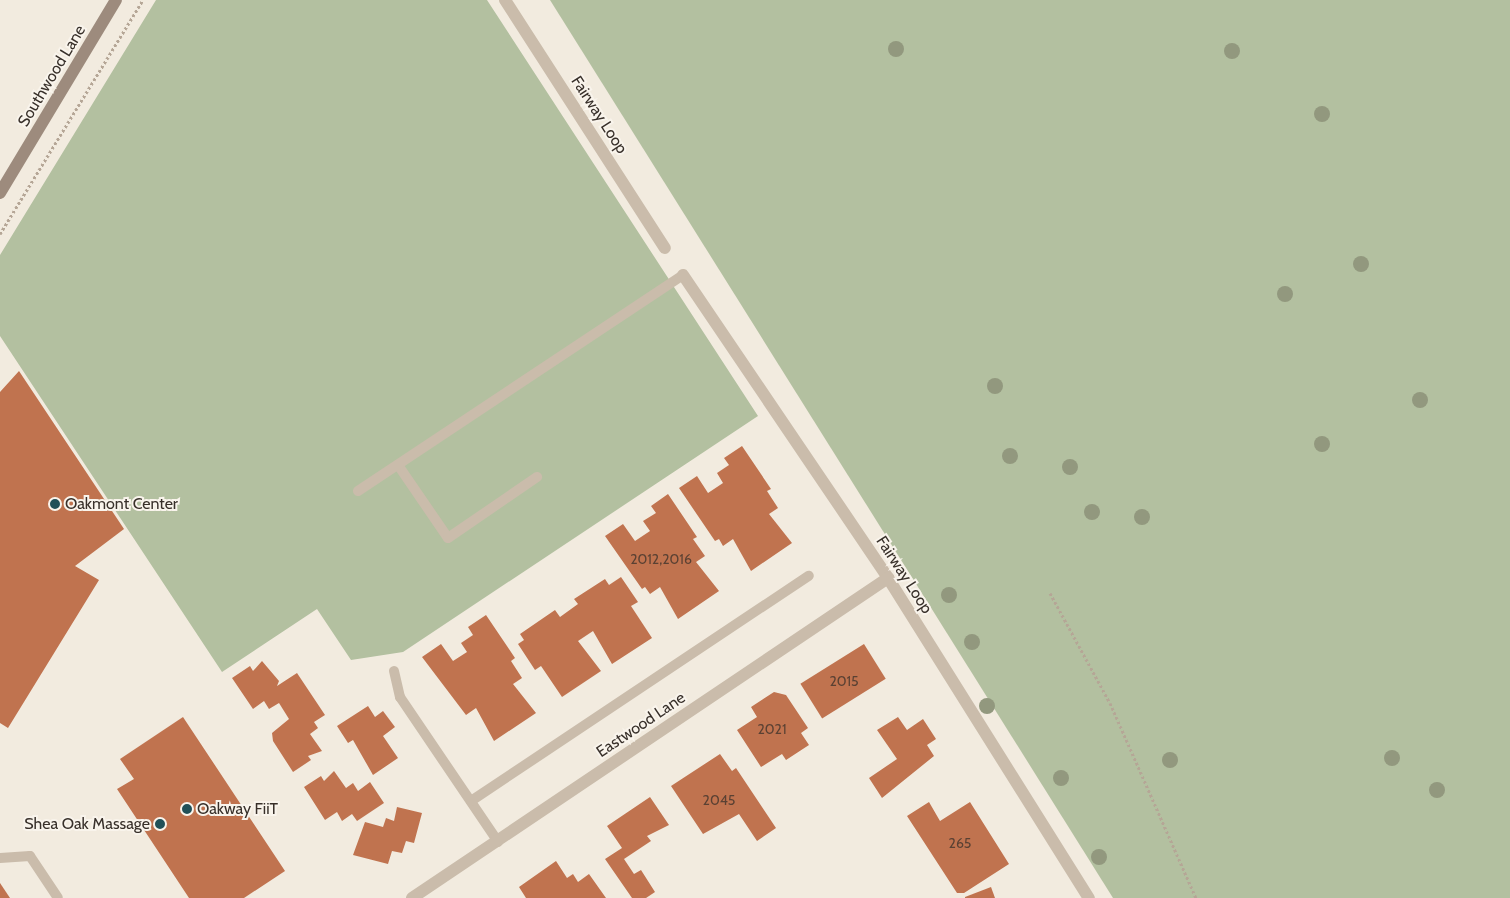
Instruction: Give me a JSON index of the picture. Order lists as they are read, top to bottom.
{
  "streets": {
    "main road": ["Southwood Lane"],
    "street": ["Fairway Loop", "Eastwood Lane"]
  },
  "crossings": [
    ["Fairway Loop", "Eastwood Lane"]
  ],
  "places": ["Oakmont Center", "Oakway FiiT", "Shea Oak Massage"],
  "house_numbers": [
    "2012,2016",
    "2015",
    "2021",
    "2045",
    "265"
  ]
}
